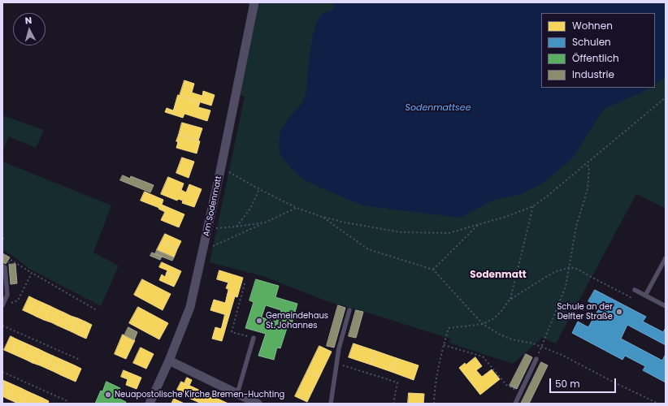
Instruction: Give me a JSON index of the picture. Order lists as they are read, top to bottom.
{
  "streets": {
    "street": ["Am Sodenmatt"]
  },
  "districts": ["Sodenmatt"],
  "water": ["Sodenmattsee"],
  "places": ["Schule an der Delfter Straße", "Gemeindehaus St. Johannes", "Neuapostolische Kirche Bremen-Huchting"],
  "legend": [
    "Wohnen",
    "Schulen",
    "Öffentlich",
    "Industrie"
  ],
  "scale_bar": "50 m",
  "north": "top"
}
